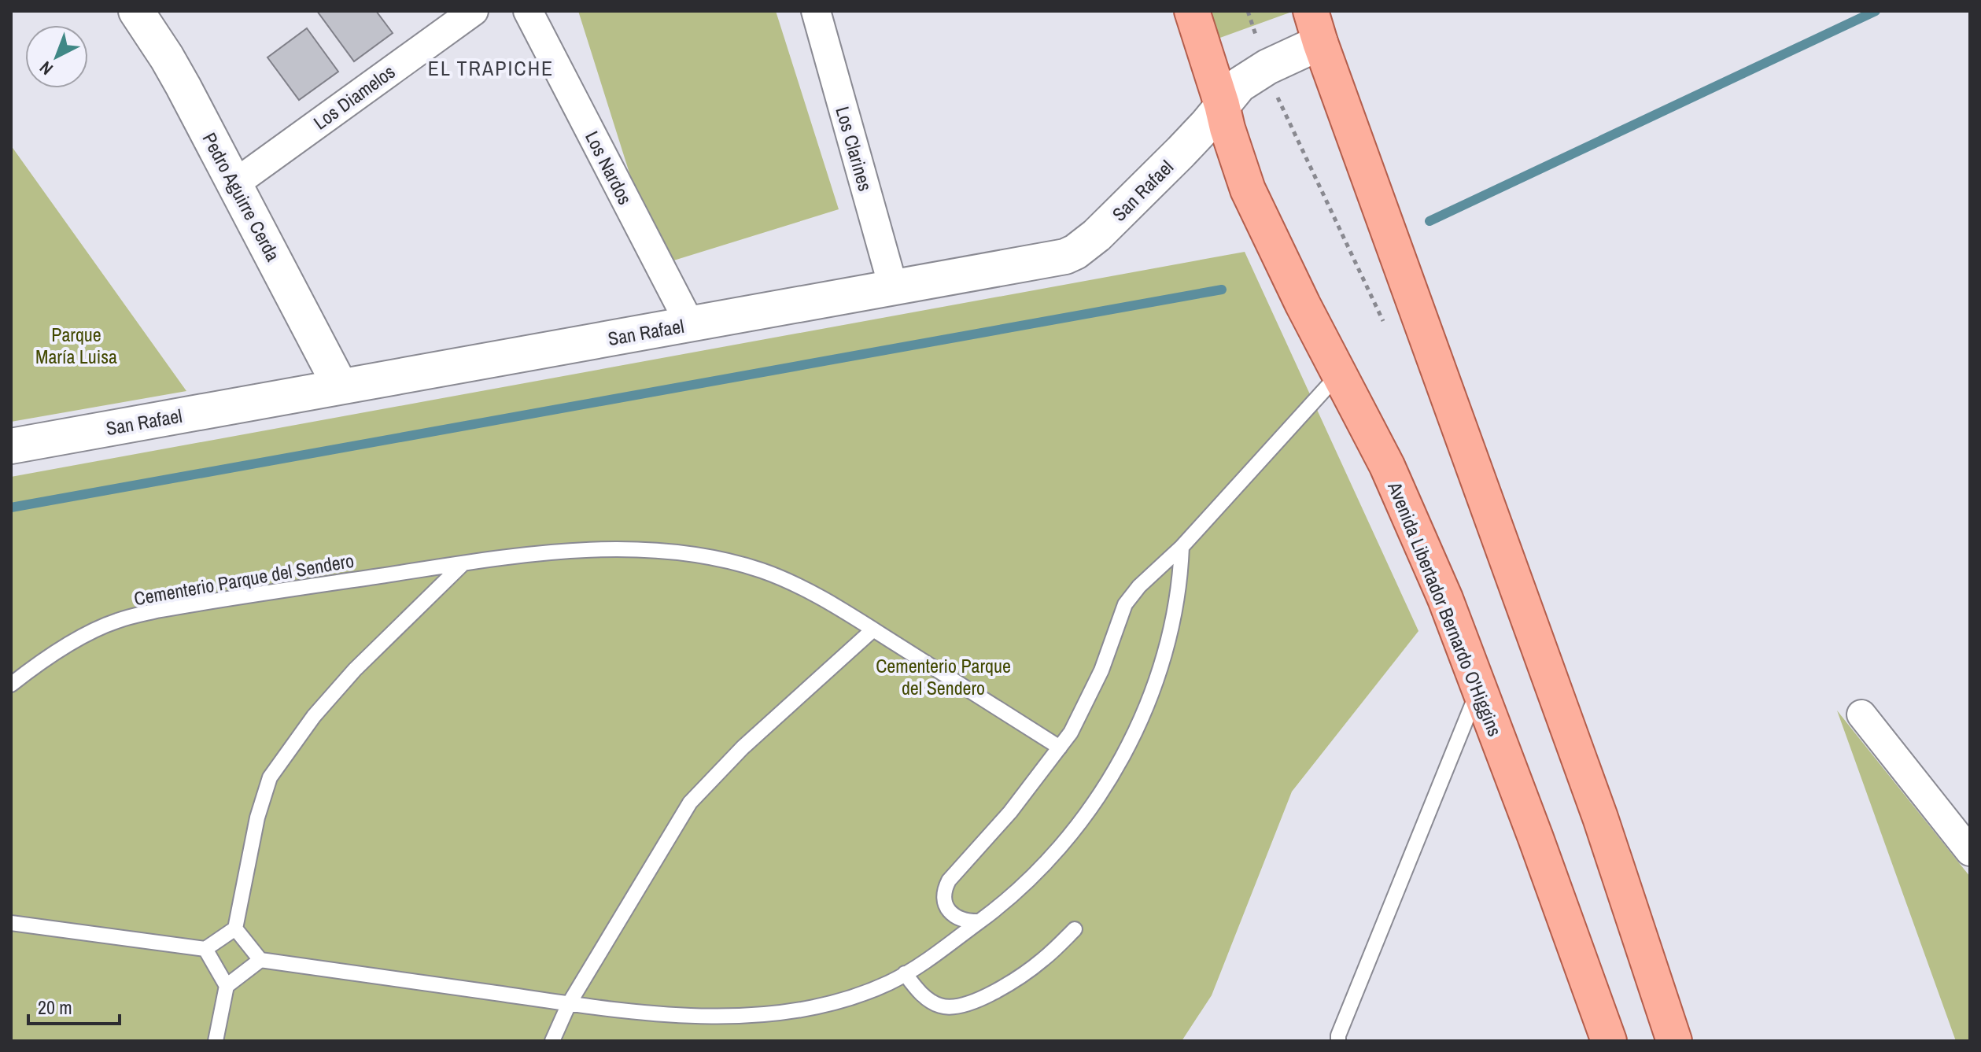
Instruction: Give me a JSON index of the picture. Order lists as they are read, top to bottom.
{
  "streets": {
    "main road": ["Avenida Libertador Bernardo O'Higgins"],
    "street": [
      "Los Diamelos",
      "Los Clarines",
      "Los Nardos",
      "San Rafael",
      "Pedro Aguirre Cerda"
    ],
    "lane": ["Cementerio Parque del Sendero"]
  },
  "crossings": [
    ["Los Diamelos", "Pedro Aguirre Cerda"],
    ["Los Clarines", "San Rafael"],
    ["Los Nardos", "San Rafael"],
    ["San Rafael", "Pedro Aguirre Cerda"],
    ["San Rafael", "Avenida Libertador Bernardo O'Higgins"]
  ],
  "districts": ["EL TRAPICHE"],
  "parks": ["Parque María Luisa", "Cementerio Parque del Sendero"],
  "scale_bar": "20 m",
  "north": "bottom left"
}
